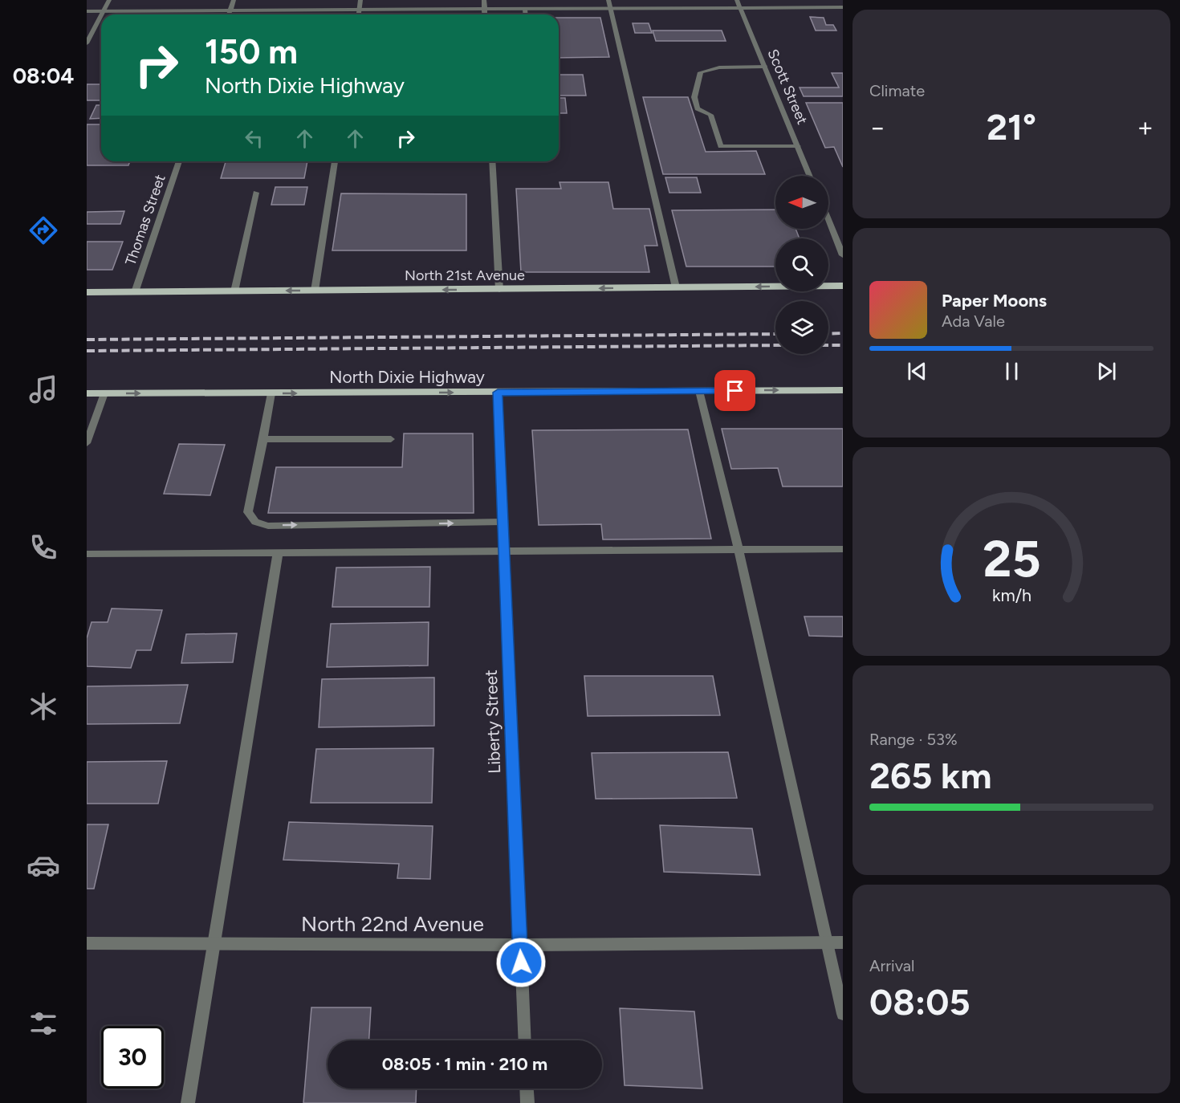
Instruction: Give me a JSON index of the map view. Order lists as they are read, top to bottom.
{
  "streets": {
    "main road": ["North 21st Avenue", "North Dixie Highway"],
    "street": [
      "Scott Street",
      "Thomas Street",
      "Liberty Street",
      "North 22nd Avenue"
    ]
  },
  "crossings": [
    ["Thomas Street", "North 21st Avenue"],
    ["North Dixie Highway", "Liberty Street"],
    ["Liberty Street", "North 22nd Avenue"]
  ],
  "one_way": ["North 21st Avenue", "North Dixie Highway"],
  "north": "left",
  "page": {
    "tabs": "08:04",
    "tile": [
      "Climate",
      ["Range · 53%", "265 km"],
      ["Arrival", "08:05"]
    ],
    "turn": ["150 m", "North Dixie Highway"],
    "heat": ["−", "21°", "+"],
    "song": ["Paper Moons", "Ada Vale"],
    "limit": "30",
    "trip": "08:05 · 1 min · 210 m",
    "gauge": ["25", "km/h"]
  }
}
